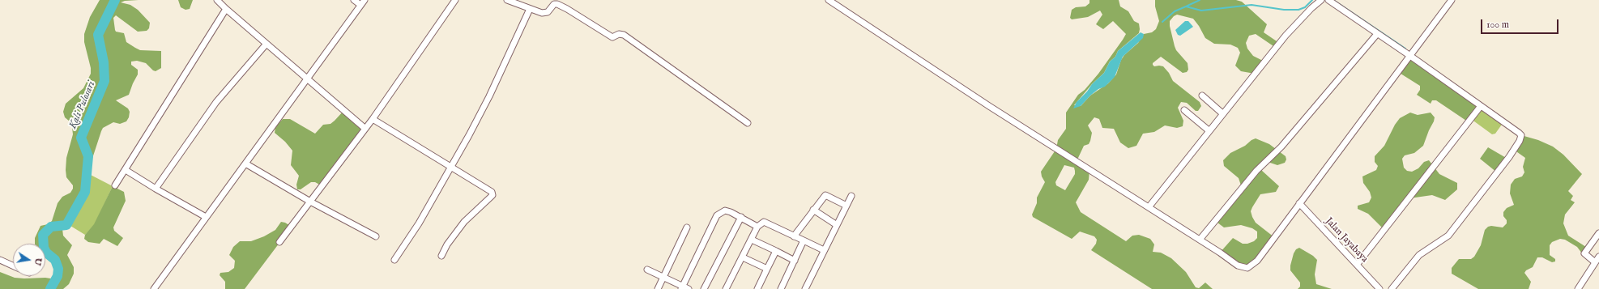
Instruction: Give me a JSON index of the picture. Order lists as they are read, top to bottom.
{
  "streets": {
    "street": ["Jalan Jayabaya"]
  },
  "water": ["Kali Pulosari"],
  "scale_bar": "100 m",
  "north": "right"
}
